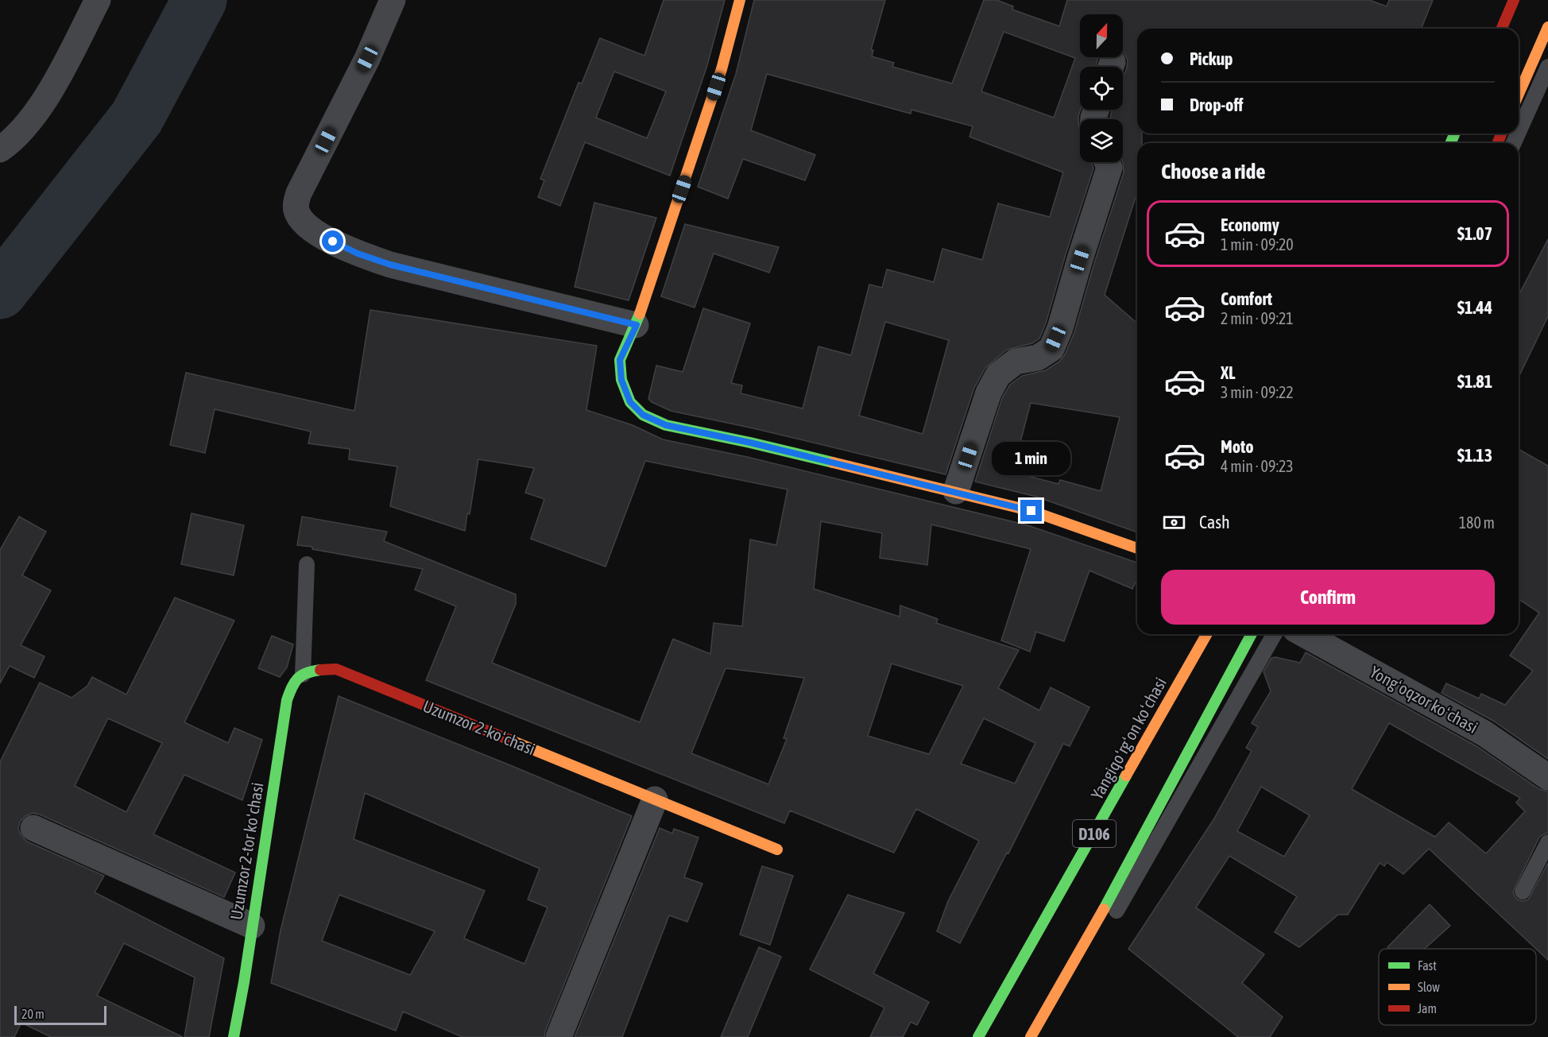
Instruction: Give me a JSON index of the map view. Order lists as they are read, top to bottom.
{
  "streets": {
    "street": [
      "Yongʻoqzor koʻchasi",
      "Uzumzor 2-koʻchasi",
      "Yangiqoʻrgʻon koʻchasi",
      "D106",
      "Uzumzor 2-tor koʻchasi"
    ]
  },
  "crossings": [
    ["Uzumzor 2-koʻchasi", "Uzumzor 2-tor koʻchasi"]
  ],
  "legend": ["Fast", "Slow", "Jam"],
  "scale_bar": "20 m",
  "north": "top",
  "page": {
    "banner": ["Pickup", "Drop-off"],
    "heading": "Choose a ride",
    "list": [
      {
        "name": "Economy",
        "note": "1 min · 09:20",
        "value": "$1.07"
      },
      {
        "name": "Comfort",
        "note": "2 min · 09:21",
        "value": "$1.44"
      },
      {
        "name": "XL",
        "note": "3 min · 09:22",
        "value": "$1.81"
      },
      {
        "name": "Moto",
        "note": "4 min · 09:23",
        "value": "$1.13"
      }
    ],
    "bubble": "1 min",
    "pay": ["Cash", "180 m"],
    "buttons": "Confirm",
    "scale": "20 m"
  }
}
